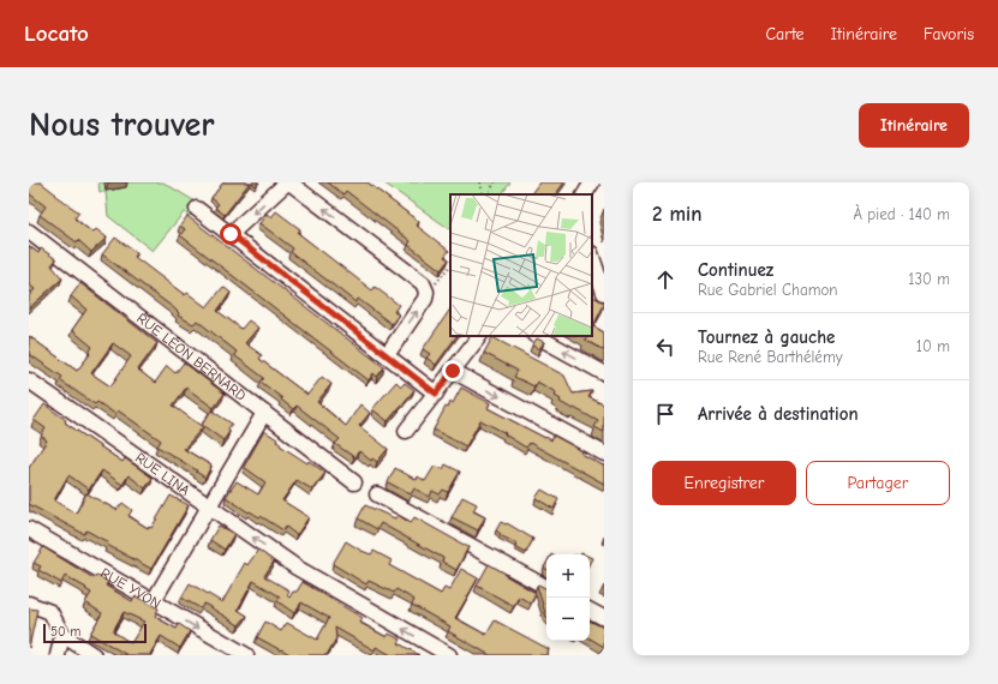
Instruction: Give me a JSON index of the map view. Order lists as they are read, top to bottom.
{
  "streets": {
    "street": ["RUE LÉON BERNARD", "RUE LINA", "RUE YVON"]
  },
  "one_way": ["RUE YVON"],
  "scale_bar": "50 m",
  "page": {
    "header": "Locato",
    "nav": ["Carte", "Itinéraire", "Favoris"],
    "buttons": [
      "Itinéraire",
      ["Enregistrer", "Partager"]
    ],
    "title": "Nous trouver",
    "heading": ["2 min", "À pied · 140 m"],
    "list": [
      ["Continuez", "Rue Gabriel Chamon", "130 m"],
      ["Tournez à gauche", "Rue René Barthélémy", "10 m"],
      "Arrivée à destination"
    ],
    "map_buttons": ["+", "−"],
    "scale": "50 m"
  }
}
